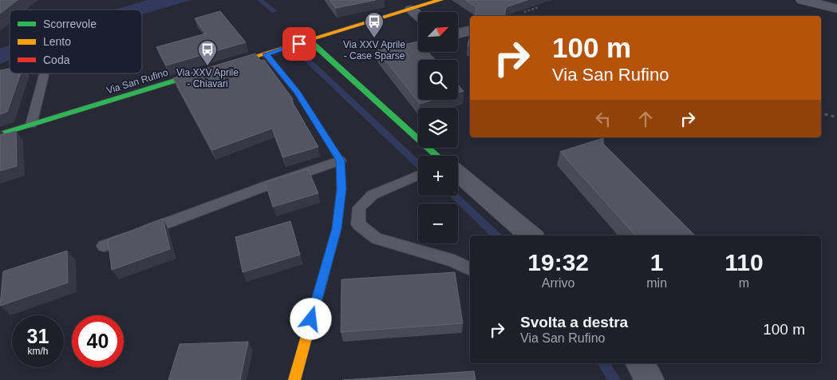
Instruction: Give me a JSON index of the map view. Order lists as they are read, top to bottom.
{
  "streets": {
    "street": ["Via San Rufino"]
  },
  "places": {
    "bus stop": ["Via XXV Aprile - Case Sparse", "Via XXV Aprile - Chiavari"]
  },
  "legend": ["Scorrevole", "Lento", "Coda"],
  "north": "top right",
  "page": {
    "map_buttons": ["+", "−"],
    "turn": ["100 m", "Via San Rufino"],
    "eta": [
      "19:32",
      "Arrivo",
      "1",
      "min",
      "110",
      "m"
    ],
    "list": [
      {
        "name": "Svolta a destra",
        "note": "Via San Rufino",
        "value": "100 m"
      }
    ],
    "speed": "31 km/h",
    "limit": "40"
  }
}
